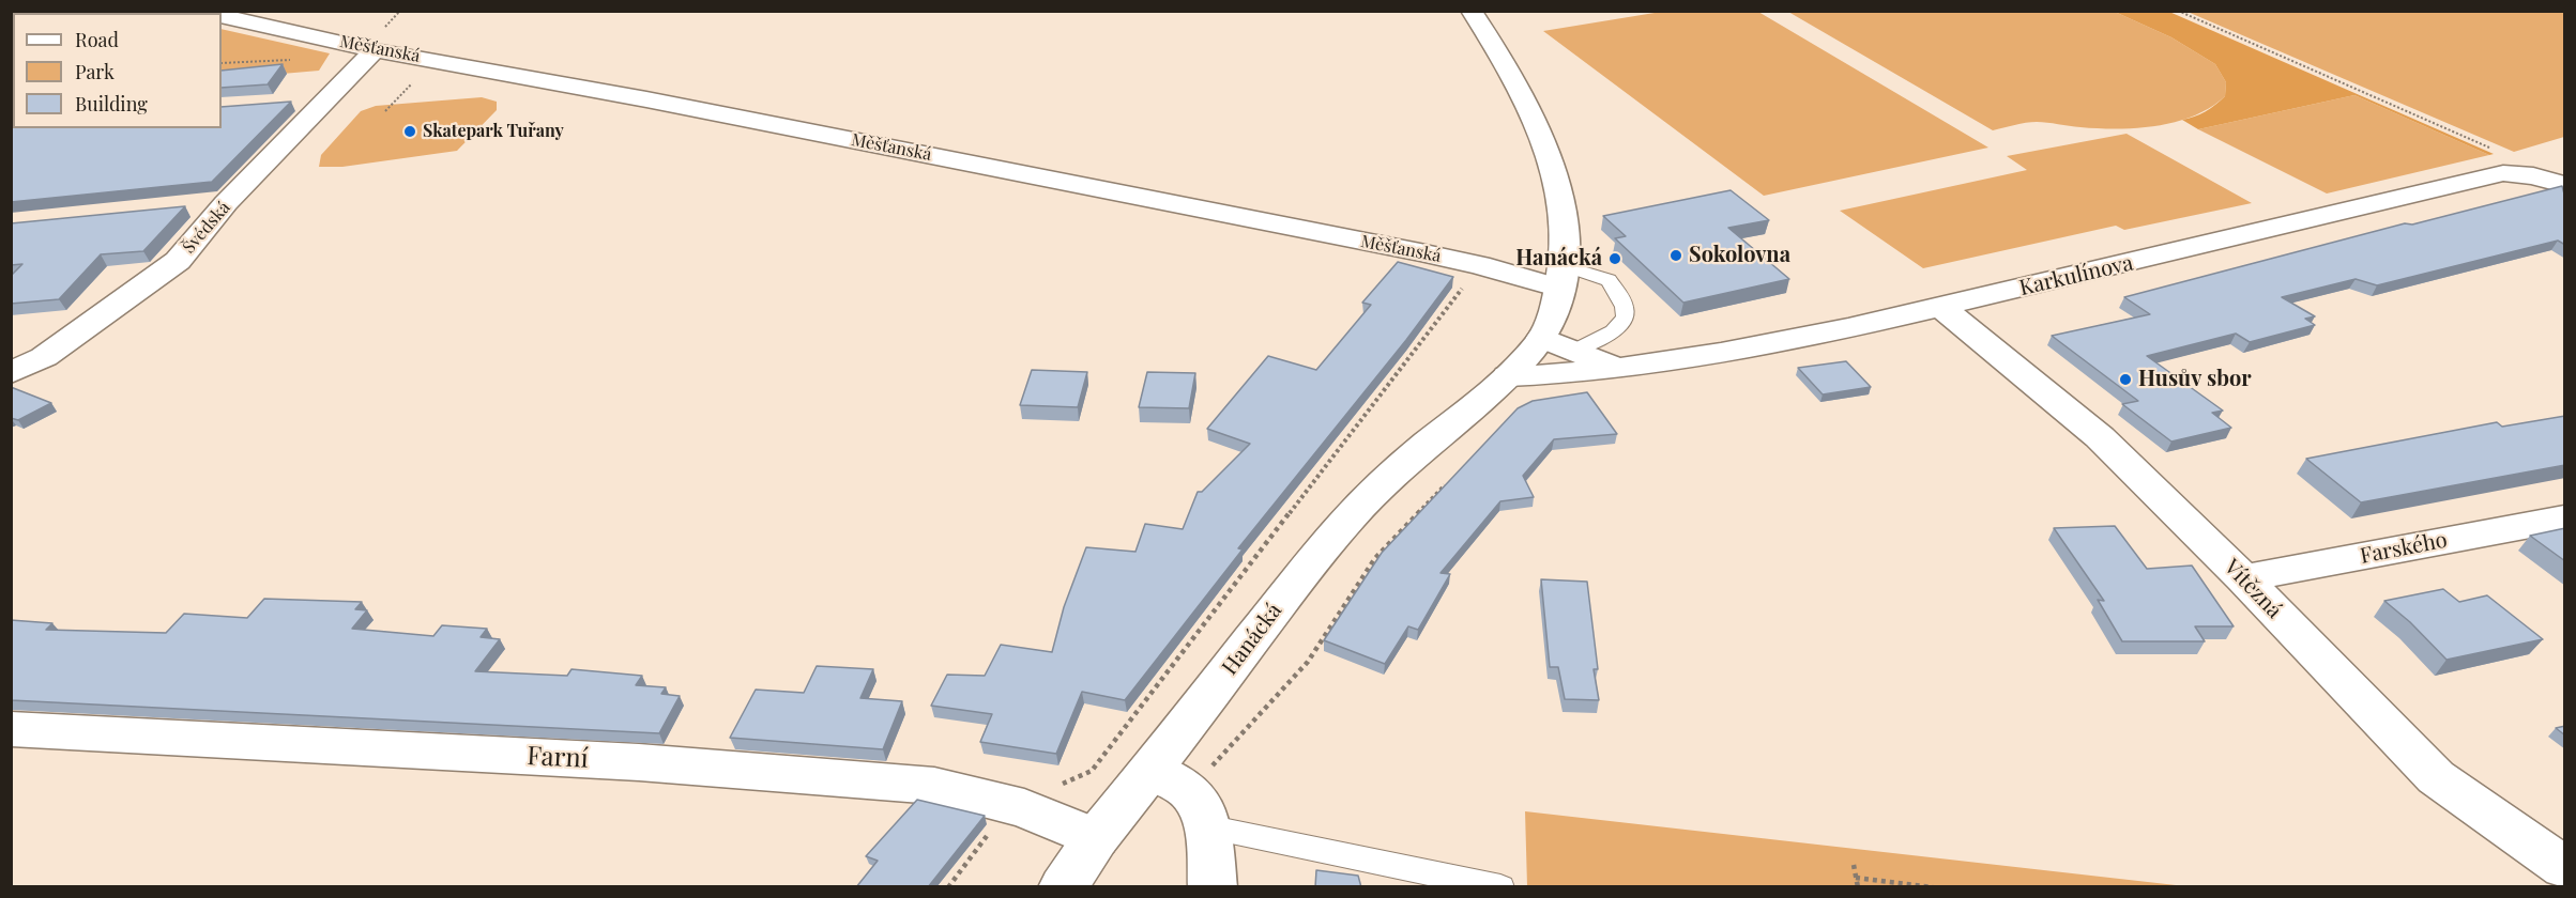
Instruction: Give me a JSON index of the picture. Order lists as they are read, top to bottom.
{
  "streets": {
    "street": [
      "Měšťanská",
      "Švédská",
      "Karkulínova",
      "Farského",
      "Vítězná",
      "Hanácká",
      "Farní"
    ]
  },
  "crossings": [
    ["Měšťanská", "Švédská"],
    ["Měšťanská", "Hanácká"],
    ["Karkulínova", "Vítězná"],
    ["Karkulínova", "Hanácká"],
    ["Farského", "Vítězná"],
    ["Hanácká", "Farní"]
  ],
  "places": [
    "Skatepark Tuřany",
    "Sokolovna",
    "Hanácká",
    "Husův sbor"
  ],
  "legend": ["Road", "Park", "Building"]
}
